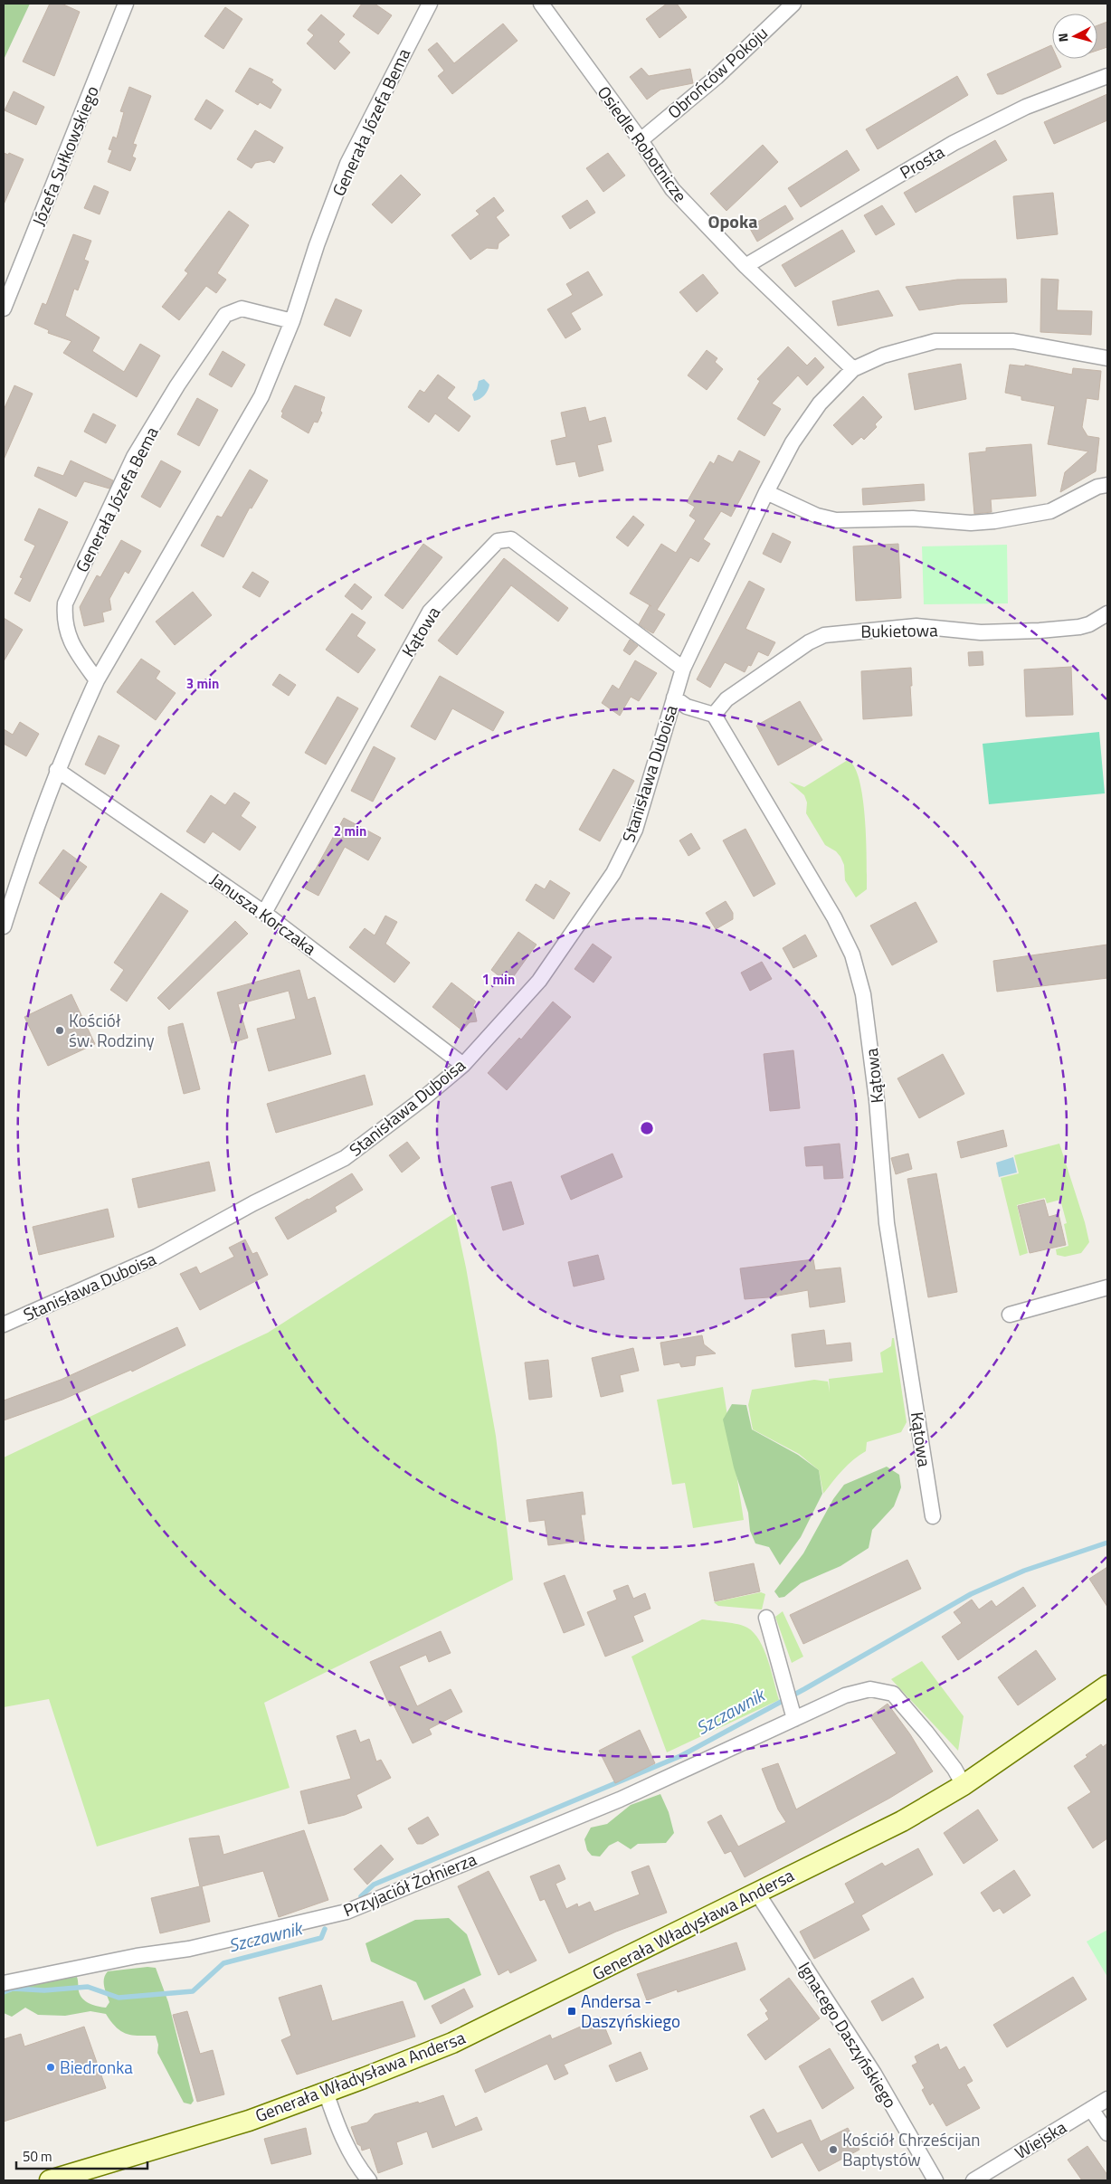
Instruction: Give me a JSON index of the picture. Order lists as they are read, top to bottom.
{
  "streets": {
    "street": [
      "Obrońców Pokoju",
      "Generała Józefa Bema",
      "Osiedle Robotnicze",
      "Józefa Sułkowskiego",
      "Prosta",
      "Bukietowa",
      "Kątowa",
      "Stanisława Duboisa",
      "Janusza Korczaka",
      "Przyjaciół Żołnierza",
      "Generała Władysława Andersa",
      "Ignacego Daszyńskiego",
      "Wiejska"
    ]
  },
  "crossings": [
    ["Obrońców Pokoju", "Osiedle Robotnicze"],
    ["Generała Józefa Bema", "Janusza Korczaka"],
    ["Osiedle Robotnicze", "Prosta"],
    ["Osiedle Robotnicze", "Stanisława Duboisa"],
    ["Bukietowa", "Kątowa"],
    ["Kątowa", "Stanisława Duboisa"],
    ["Kątowa", "Janusza Korczaka"],
    ["Stanisława Duboisa", "Janusza Korczaka"],
    ["Przyjaciół Żołnierza", "Generała Władysława Andersa"],
    ["Generała Władysława Andersa", "Ignacego Daszyńskiego"]
  ],
  "districts": ["Opoka"],
  "water": ["Szczawnik"],
  "places": {
    "other": ["Kościół św. Rodziny", "Biedronka", "Kościół Chrześcijan Baptystów"],
    "transit": ["Andersa - Daszyńskiego"]
  },
  "scale_bar": "50 m",
  "north": "left",
  "rings": ["3 min", "2 min", "1 min"]
}
